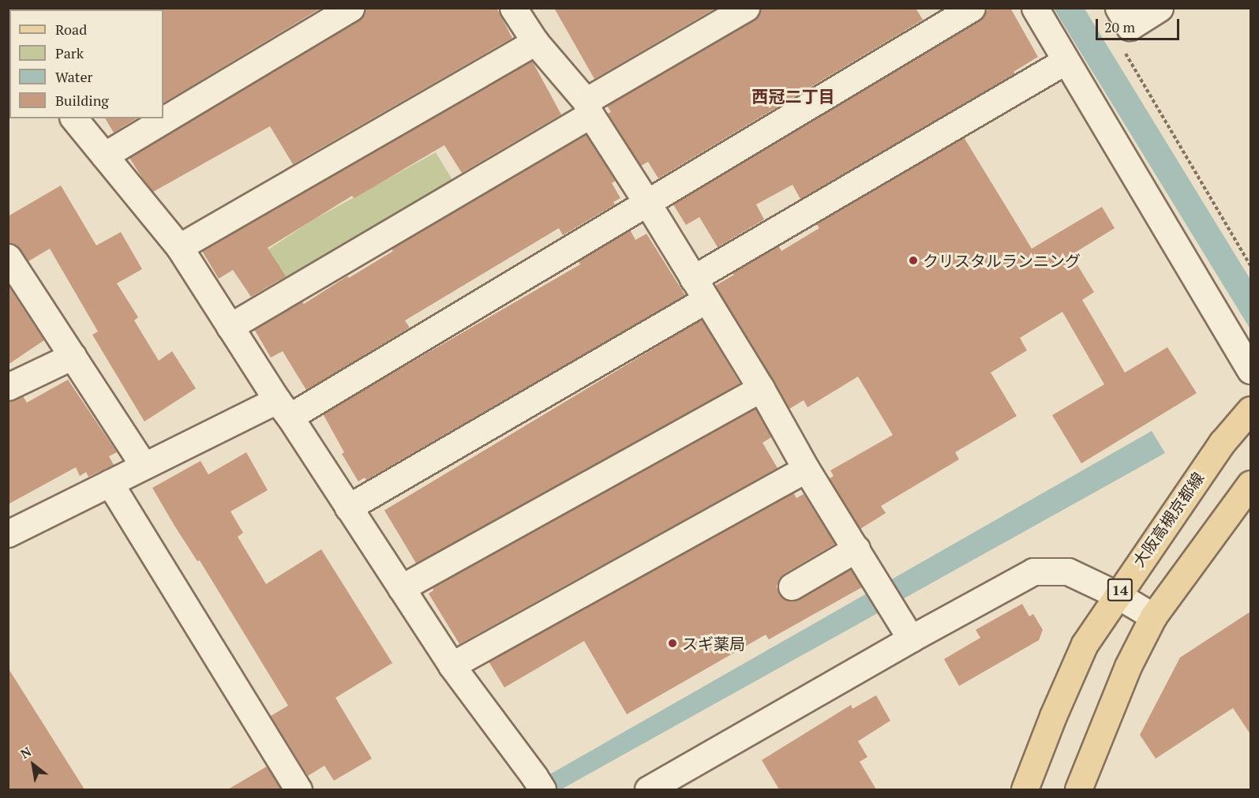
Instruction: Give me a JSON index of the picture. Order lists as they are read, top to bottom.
{
  "streets": {
    "main road": ["大阪高槻京都線", "14"]
  },
  "districts": ["西冠二丁目"],
  "places": ["クリスタルランニング", "スギ薬局"],
  "legend": [
    "Road",
    "Park",
    "Water",
    "Building"
  ],
  "scale_bar": "20 m",
  "north": "top left"
}
